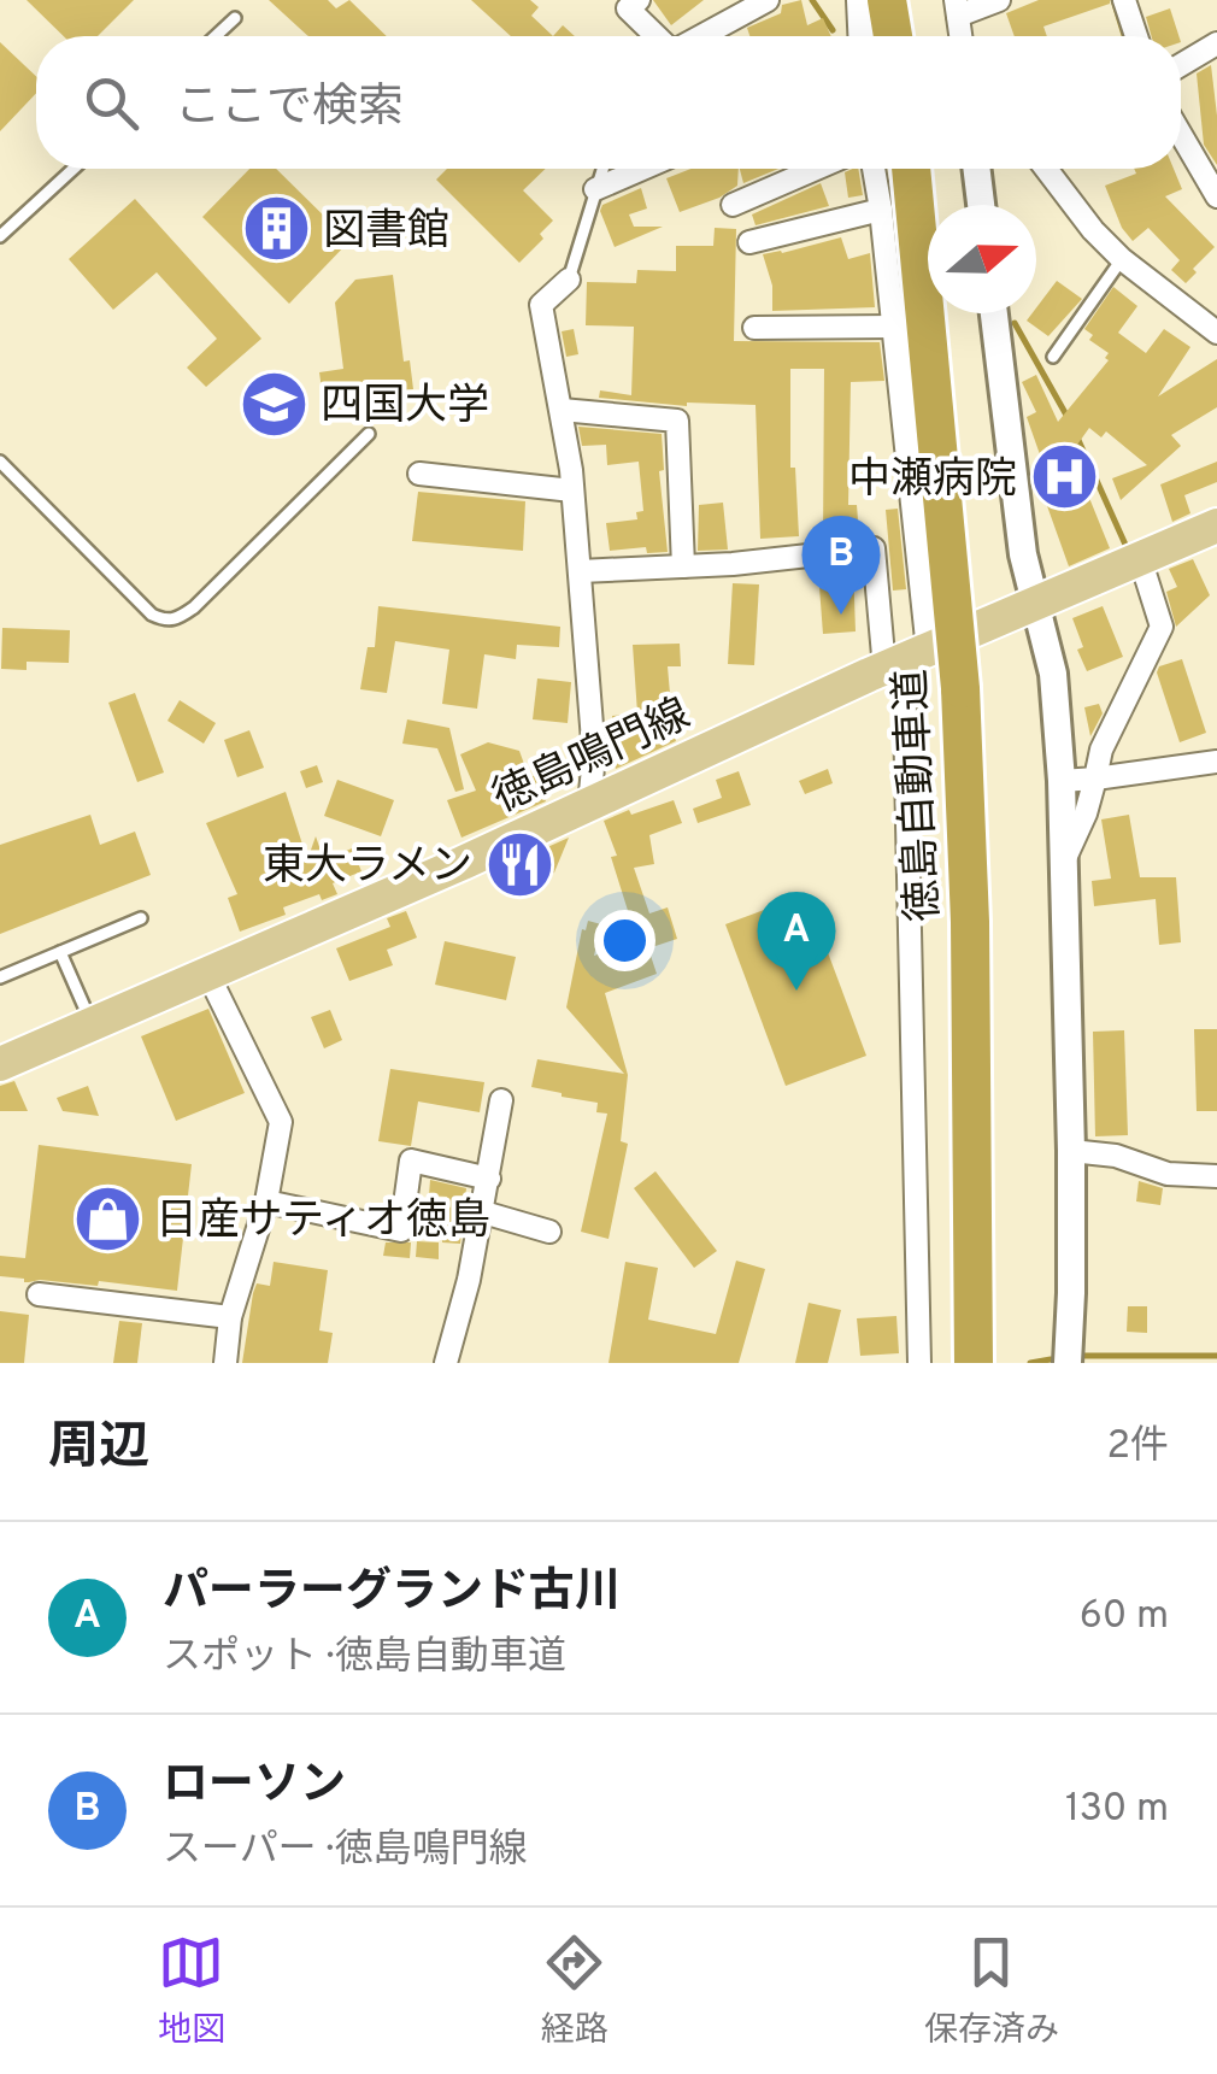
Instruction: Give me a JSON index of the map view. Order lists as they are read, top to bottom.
{
  "streets": {
    "highway": ["徳島自動車道"],
    "main road": ["徳島鳴門線"]
  },
  "places": {
    "building": ["図書館"],
    "school or university": ["四国大学"],
    "hospital": ["中瀬病院"],
    "restaurant": ["東大ラメン"],
    "shop": ["日産サティオ徳島"]
  },
  "north": "right",
  "page": {
    "search": "ここで検索",
    "pins": ["B", "A"],
    "heading": ["周辺", "2件"],
    "list": [
      {
        "mark": "A",
        "name": "パーラーグランド古川",
        "note": "スポット · 徳島自動車道",
        "value": "60 m"
      },
      {
        "mark": "B",
        "name": "ローソン",
        "note": "スーパー · 徳島鳴門線",
        "value": "130 m"
      }
    ],
    "nav": ["地図", "経路", "保存済み"]
  }
}
